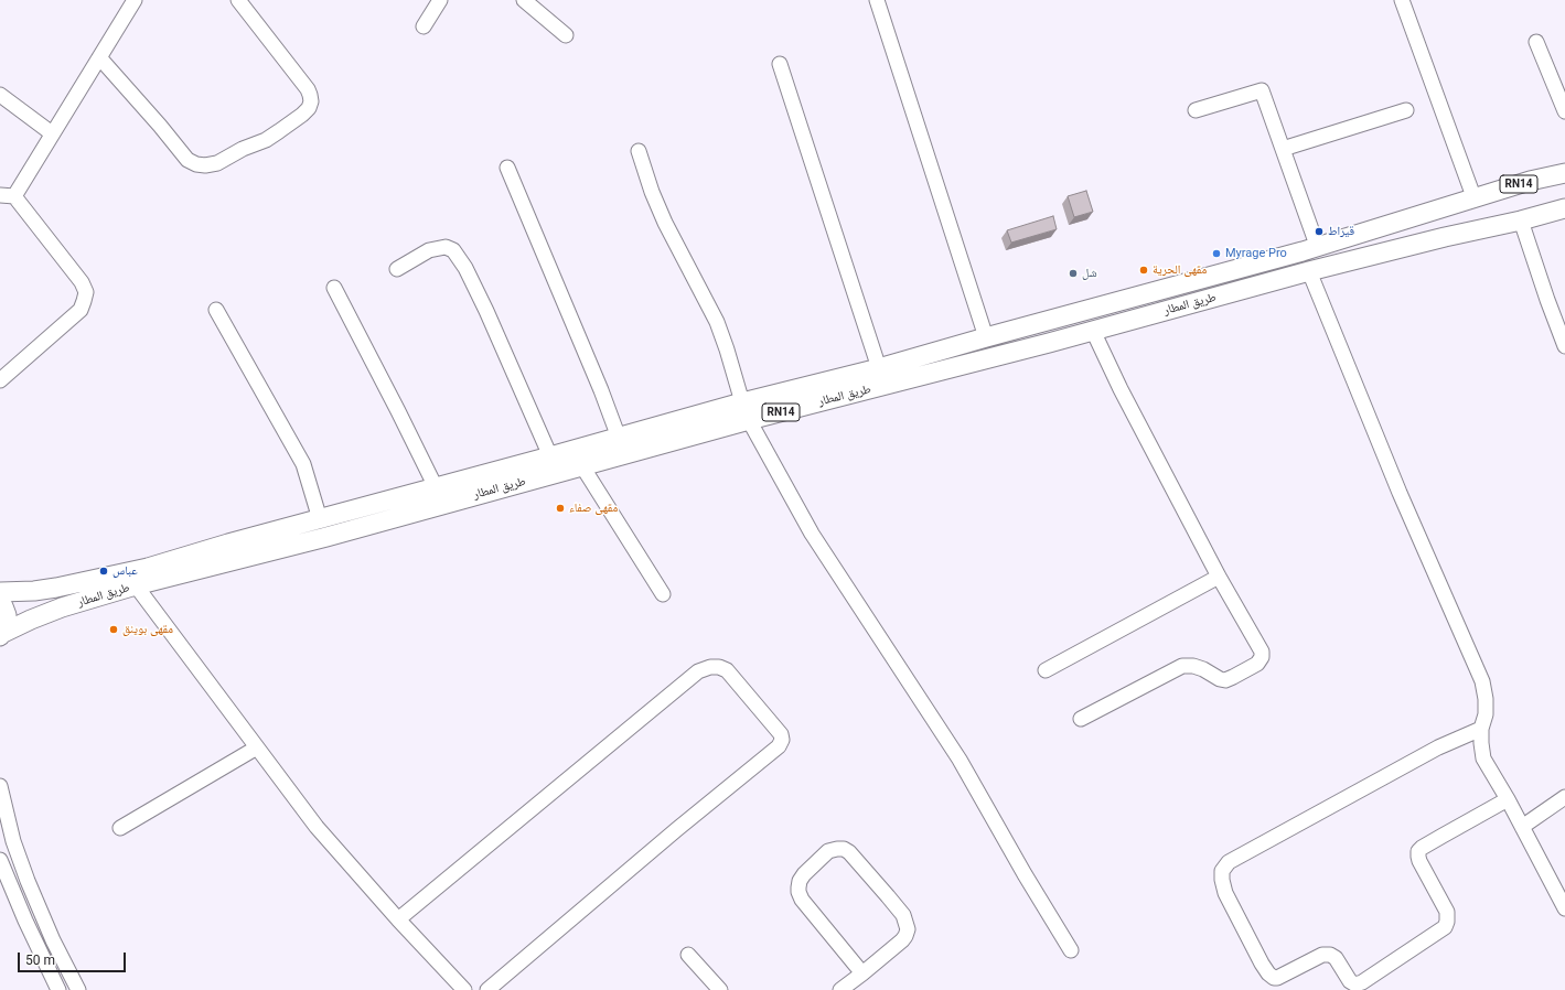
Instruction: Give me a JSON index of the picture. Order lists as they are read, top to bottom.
{
  "streets": {
    "main road": ["RN14", "طريق المطار"]
  },
  "crossings": [
    ["RN14", "طريق المطار"]
  ],
  "places": [
    "قيراط",
    "Myrage Pro",
    "مقهى الحرية",
    "شل",
    "مقهى صفاء",
    "عباس",
    "مقهى بوينق"
  ],
  "scale_bar": "50 m"
}
